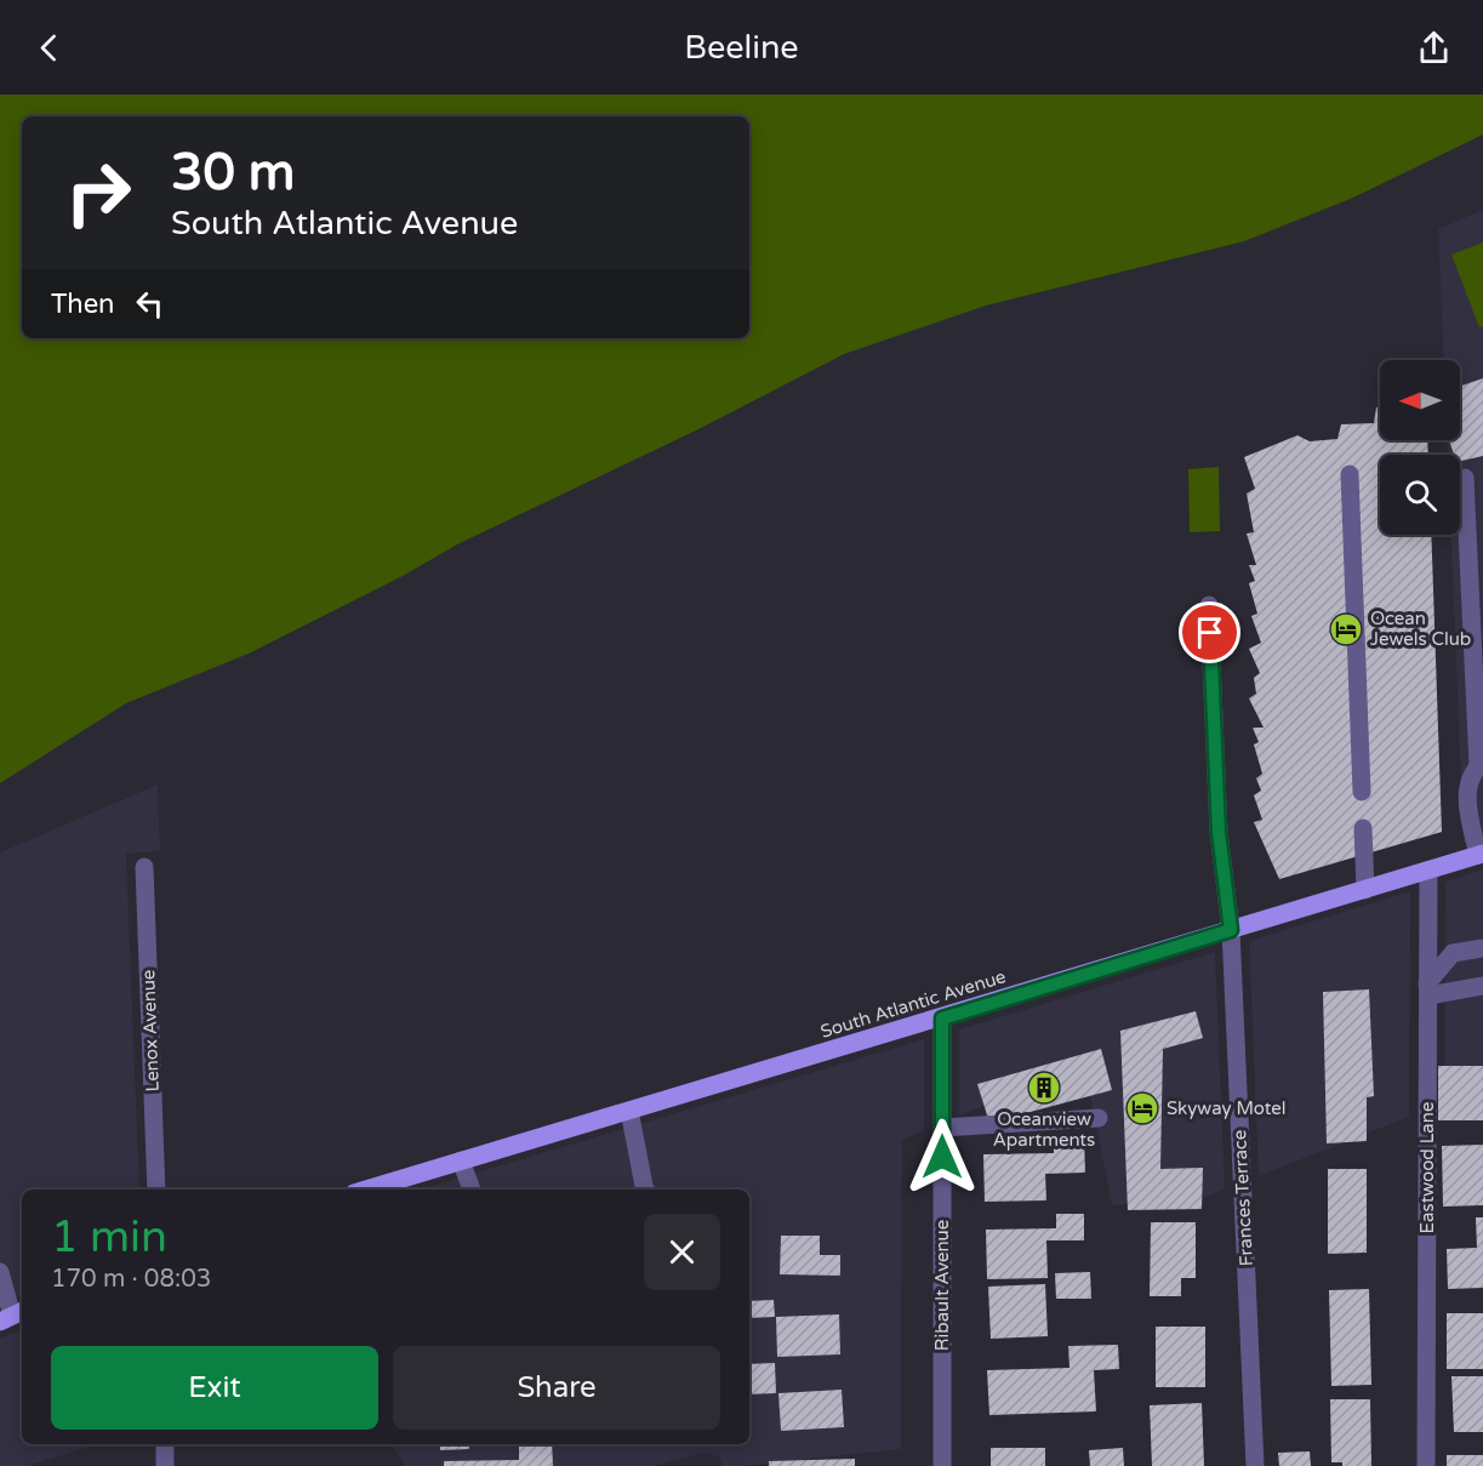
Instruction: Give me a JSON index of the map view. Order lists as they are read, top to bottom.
{
  "streets": {
    "main road": ["South Atlantic Avenue"],
    "street": [
      "Lenox Avenue",
      "Eastwood Lane",
      "Frances Terrace",
      "Ribault Avenue"
    ]
  },
  "crossings": [
    ["South Atlantic Avenue", "Eastwood Lane"],
    ["South Atlantic Avenue", "Frances Terrace"],
    ["South Atlantic Avenue", "Ribault Avenue"]
  ],
  "places": {
    "hotel": ["Ocean Jewels Club", "Skyway Motel"],
    "building": ["Oceanview Apartments"]
  },
  "north": "left",
  "page": {
    "header": "Beeline",
    "turn": ["30 m", "South Atlantic Avenue"],
    "then": "Then",
    "heading": ["1 min", "170 m · 08:03"],
    "buttons": ["Exit", "Share"]
  }
}
